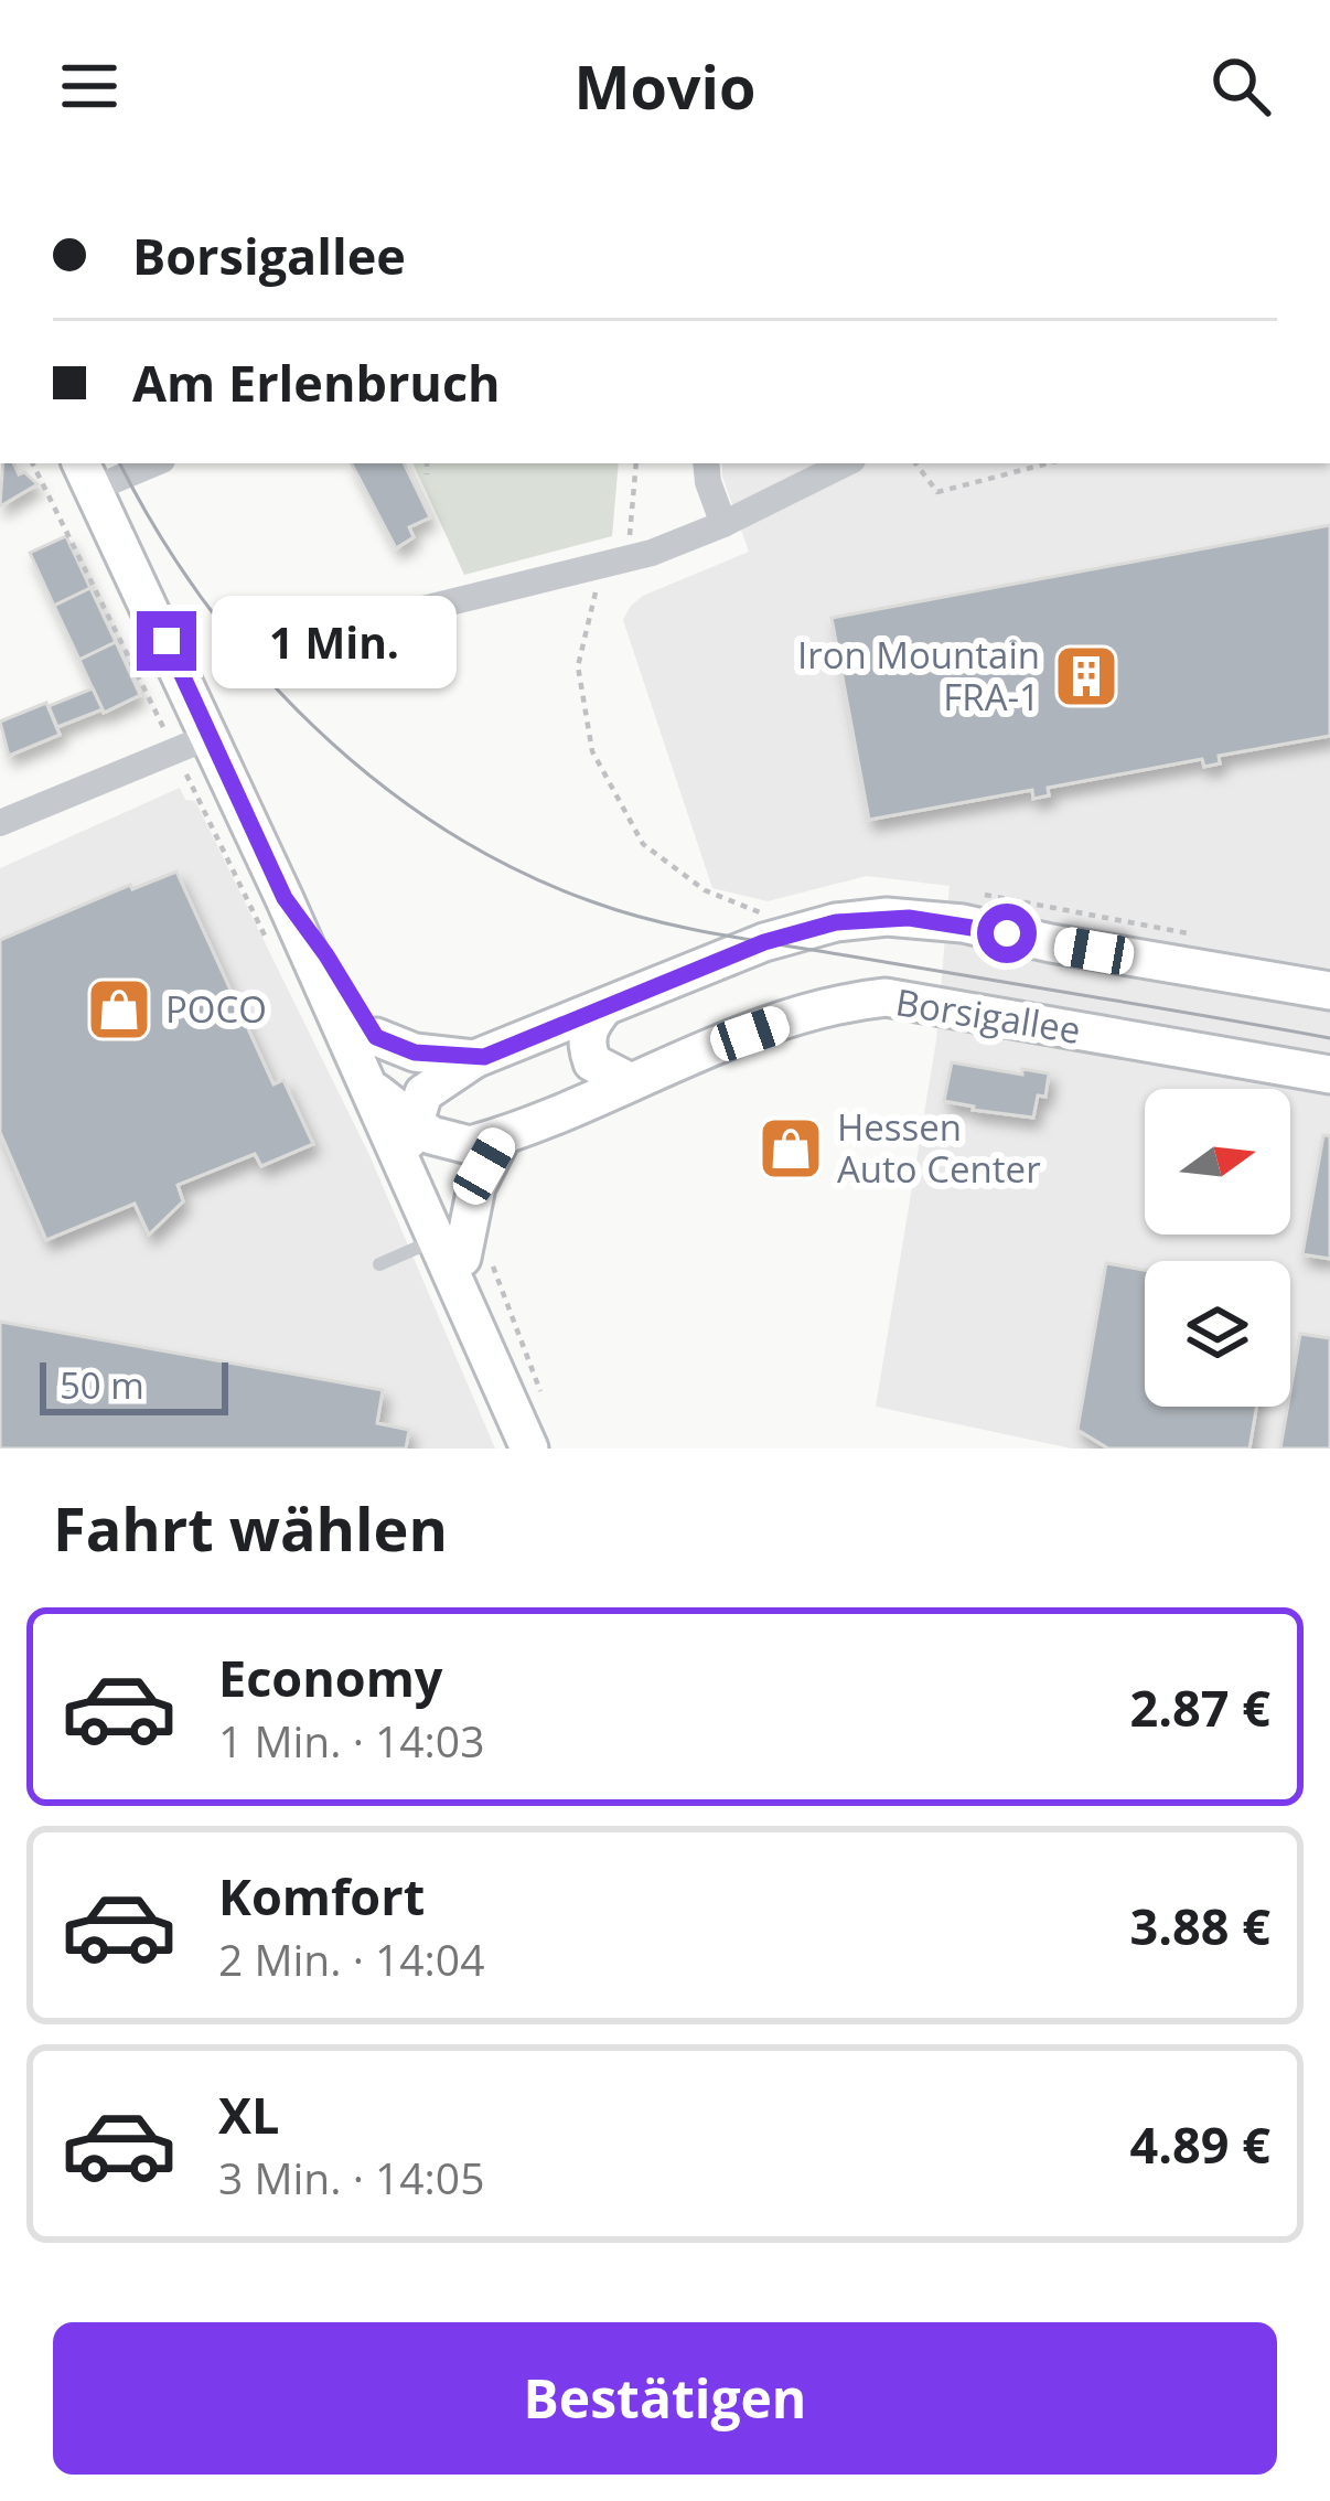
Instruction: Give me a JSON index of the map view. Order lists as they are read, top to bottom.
{
  "streets": {
    "main road": ["Borsigallee"]
  },
  "places": {
    "building": ["Iron Mountain FRA-1"],
    "shop": ["POCO", "Hessen Auto Center"]
  },
  "scale_bar": "50 m",
  "north": "right",
  "page": {
    "header": "Movio",
    "banner": ["Borsigallee", "Am Erlenbruch"],
    "bubble": "1 Min.",
    "scale": "50 m",
    "heading": "Fahrt wählen",
    "list": [
      {
        "name": "Economy",
        "note": "1 Min. · 14:03",
        "value": "2.87 €"
      },
      {
        "name": "Komfort",
        "note": "2 Min. · 14:04",
        "value": "3.88 €"
      },
      {
        "name": "XL",
        "note": "3 Min. · 14:05",
        "value": "4.89 €"
      }
    ],
    "buttons": "Bestätigen"
  }
}
